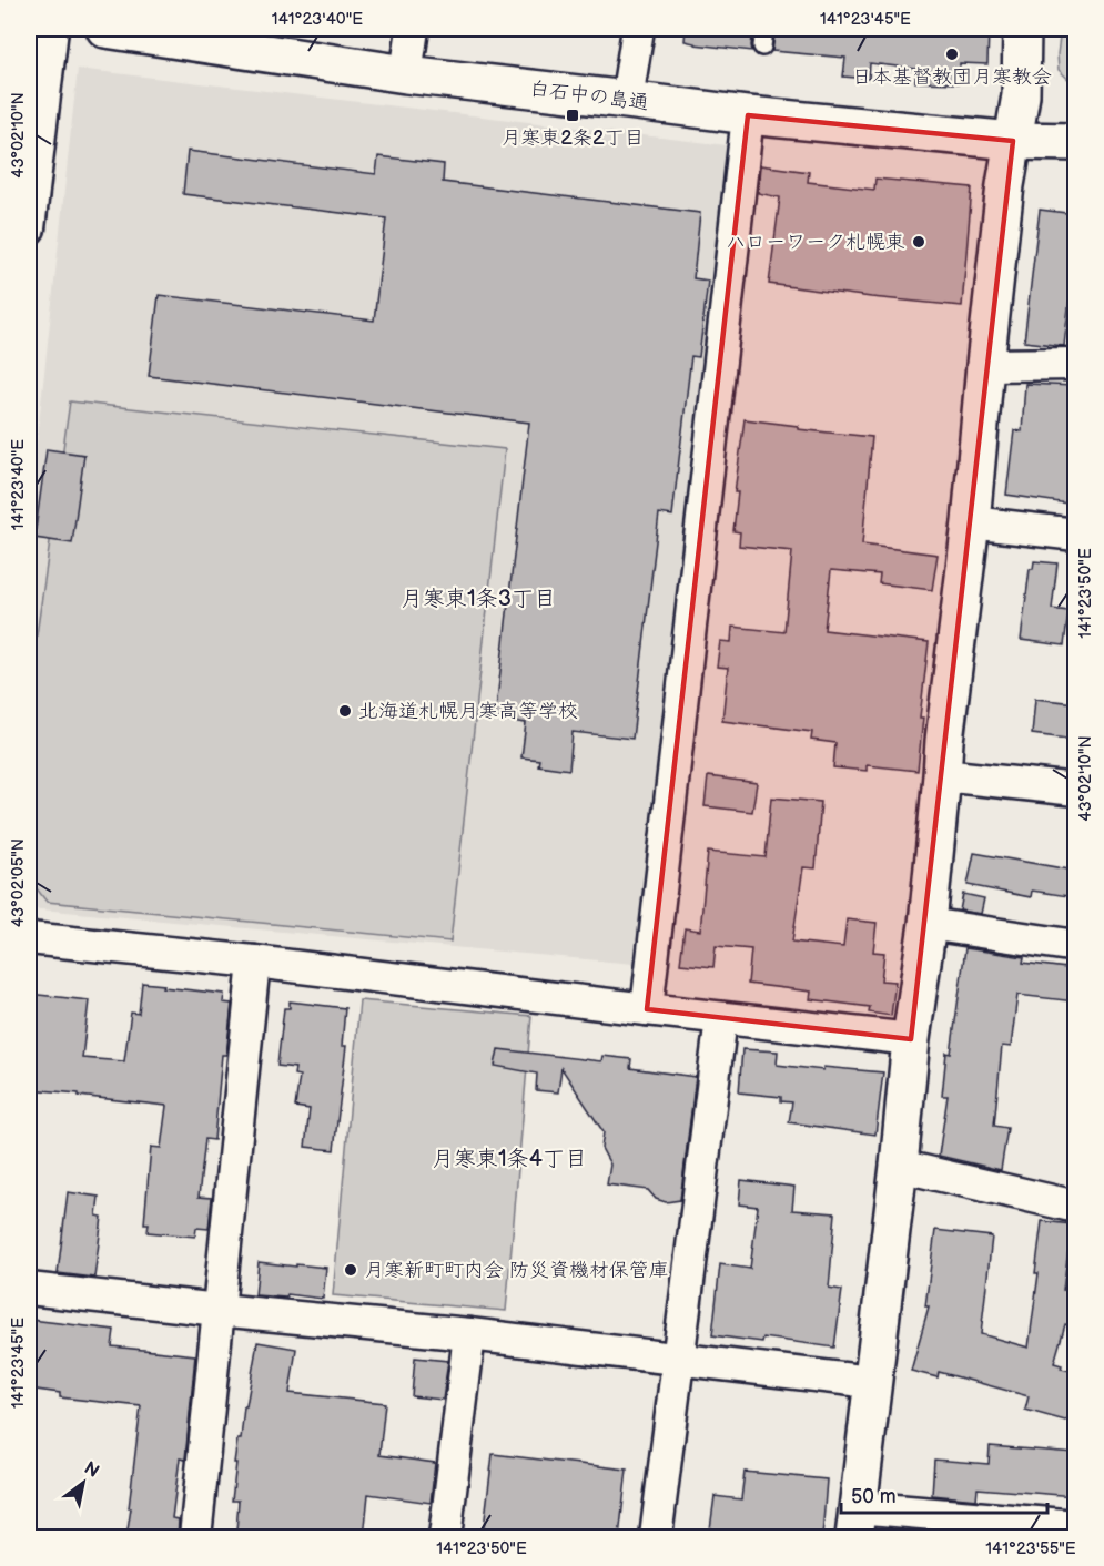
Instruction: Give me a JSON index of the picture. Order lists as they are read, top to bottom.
{
  "streets": {
    "street": ["白石中の島通"]
  },
  "districts": ["月寒東1条3丁目", "月寒東1条4丁目"],
  "places": {
    "other": [
      "日本基督教団月寒教会",
      "ハローワーク札幌東",
      "北海道札幌月寒高等学校",
      "月寒新町町内会 防災資機材保管庫"
    ],
    "transit": ["月寒東2条2丁目"]
  },
  "scale_bar": "50 m",
  "north": "top right",
  "coordinates": [
    "141°23'40\"E",
    "141°23'45\"E",
    "43°02'10\"N",
    "141°23'50\"E",
    "43°02'05\"N",
    "141°23'55\"E"
  ]
}
